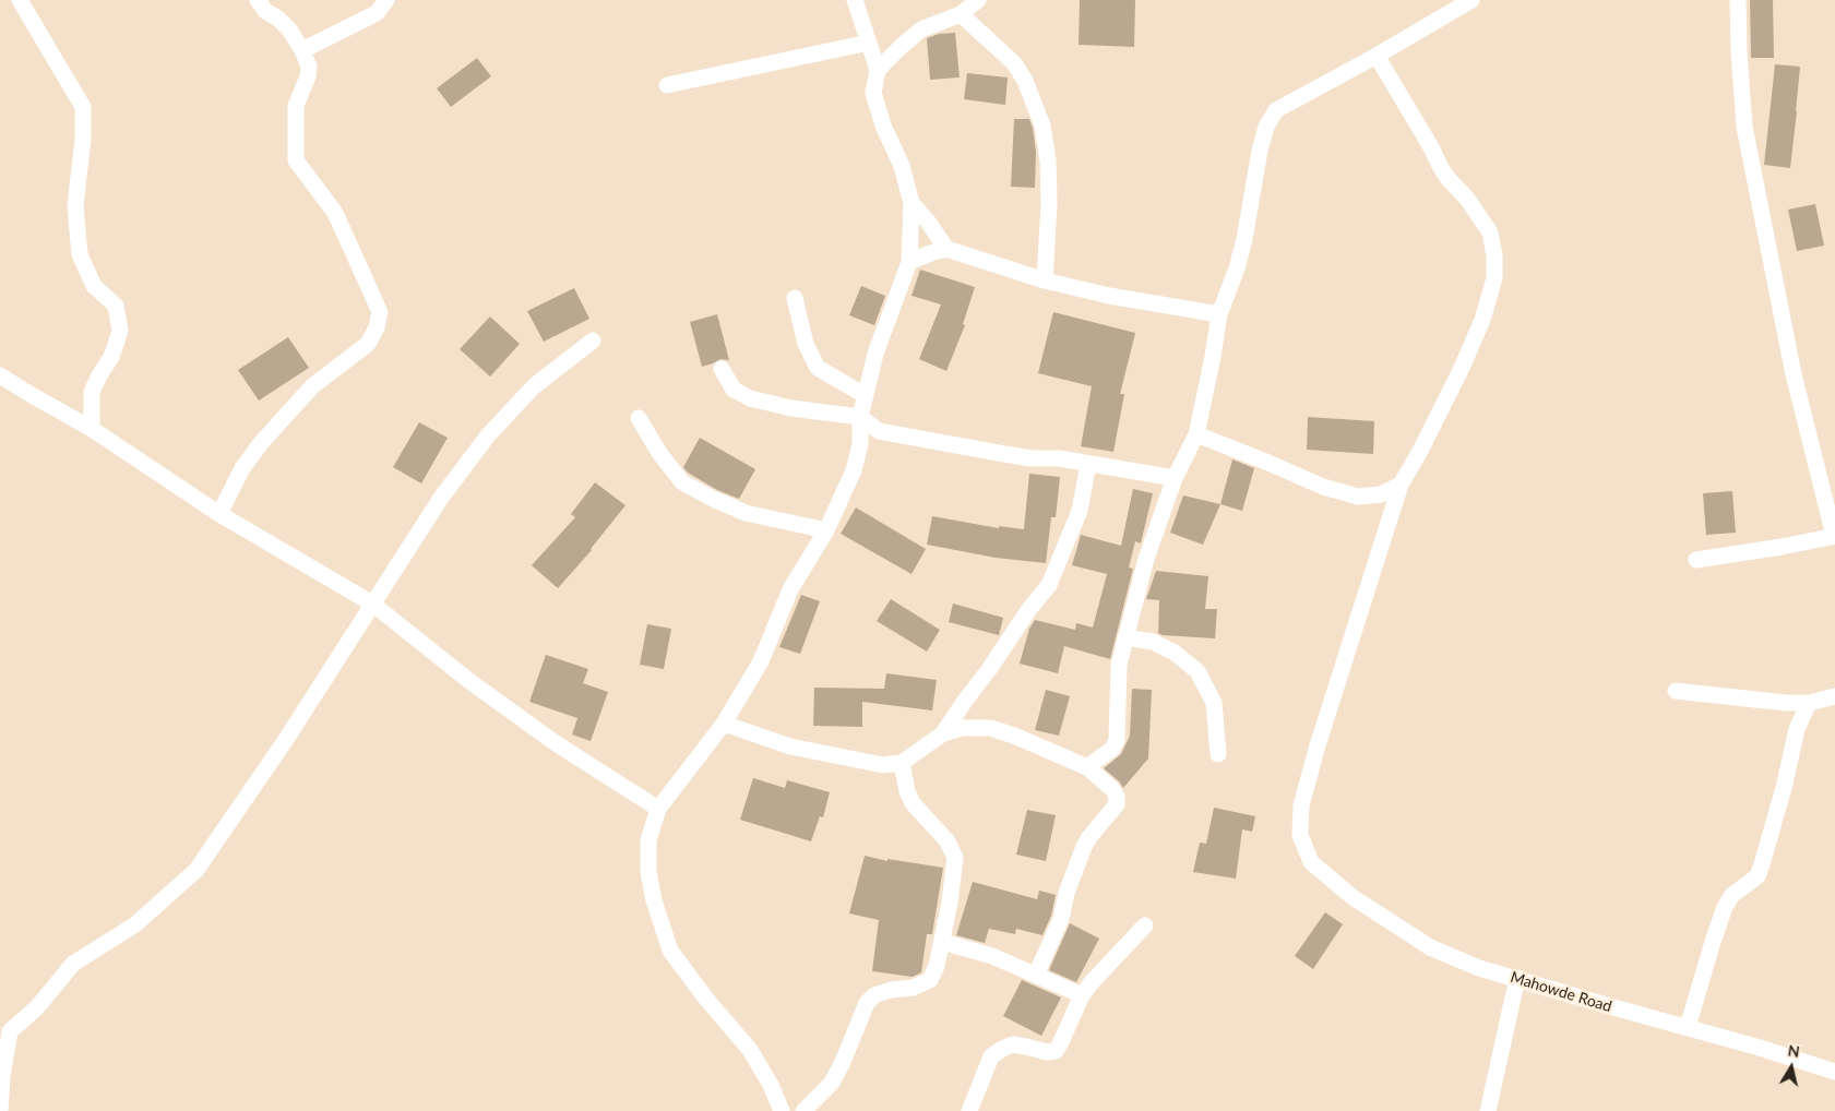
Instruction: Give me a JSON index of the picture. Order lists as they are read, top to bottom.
{
  "streets": {
    "street": ["Mahowde Road"]
  },
  "north": "top"
}
